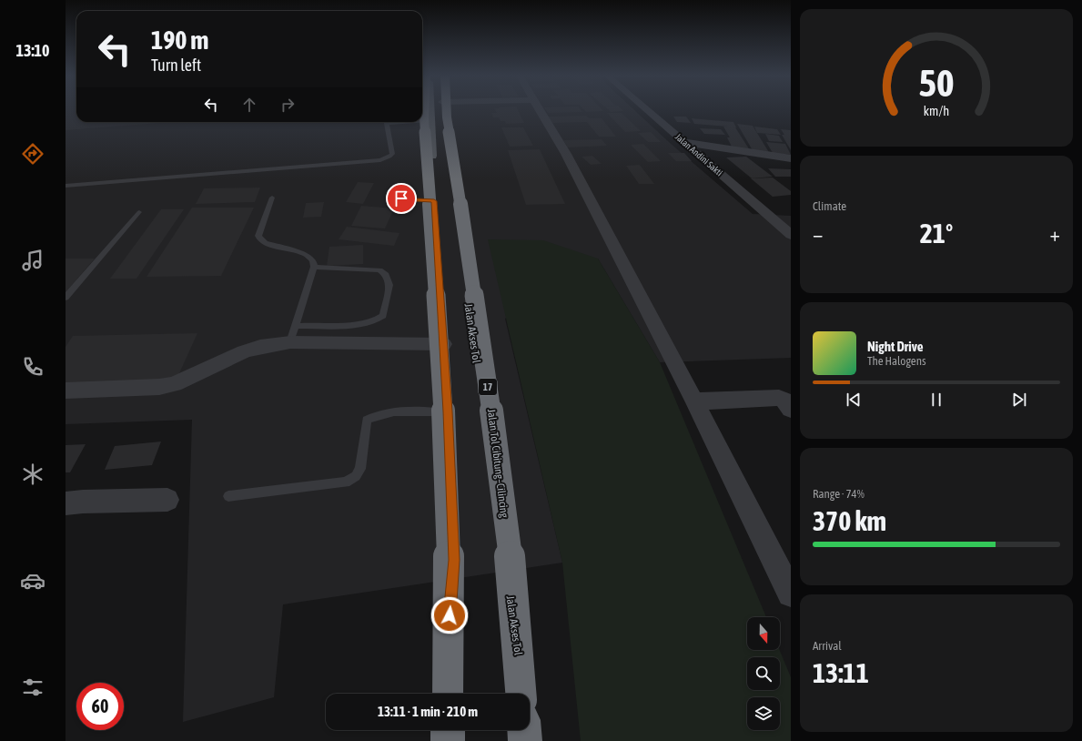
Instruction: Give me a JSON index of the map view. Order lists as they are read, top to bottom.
{
  "streets": {
    "highway": ["17", "Jalan Tol Cibitung–Cilincing"],
    "main road": ["Jalan Akses Tol"],
    "street": ["Jalan Andini Sakti"]
  },
  "north": "bottom",
  "page": {
    "tabs": "13:10",
    "turn": ["190 m", "Turn left"],
    "tile": [
      "Climate",
      ["Range · 74%", "370 km"],
      ["Arrival", "13:11"]
    ],
    "heat": ["−", "21°", "+"],
    "song": ["Night Drive", "The Halogens"],
    "limit": "60",
    "trip": "13:11 · 1 min · 210 m",
    "gauge": ["50", "km/h"]
  }
}
